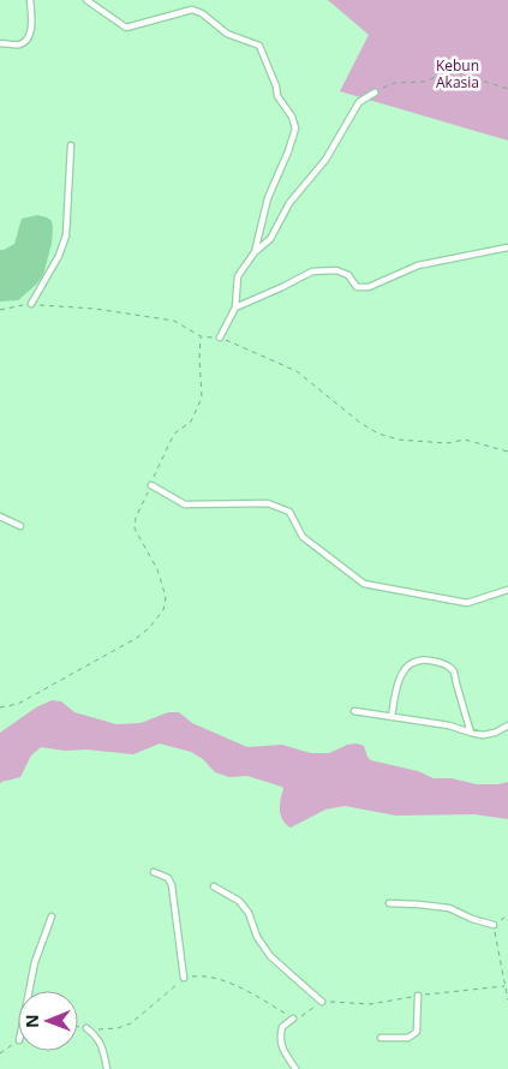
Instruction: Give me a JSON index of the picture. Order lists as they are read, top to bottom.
{
  "parks": ["Kebun Akasia"],
  "north": "left"
}
